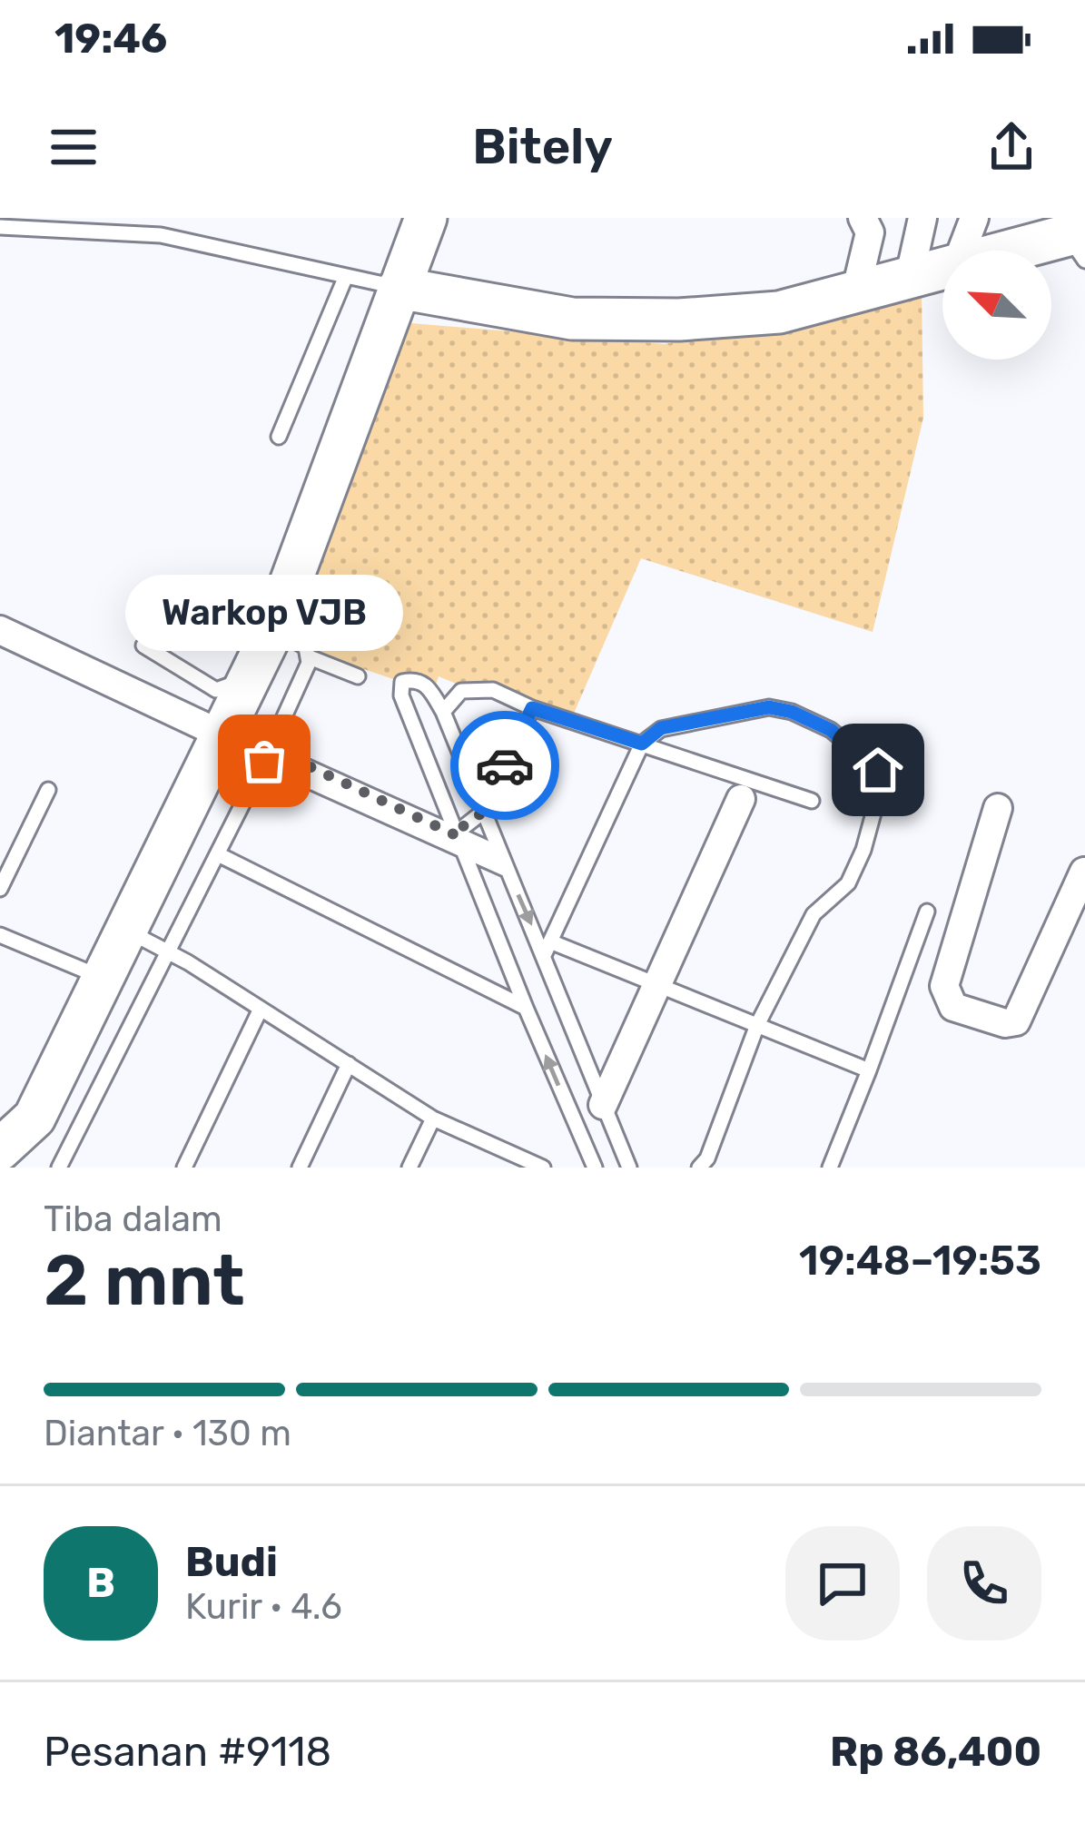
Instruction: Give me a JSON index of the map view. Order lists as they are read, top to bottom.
{
  "places": ["Warkop VJB"],
  "north": "top left",
  "page": {
    "status": "19:46",
    "header": "Bitely",
    "bubble": "Warkop VJB",
    "heading": ["2 mnt", "Tiba dalam", "19:48–19:53"],
    "panel": [
      "Budi",
      "Kurir · 4.6",
      "Pesanan #9118",
      "Rp 86,400"
    ],
    "bar": "Diantar · 130 m",
    "round": "B"
  }
}
